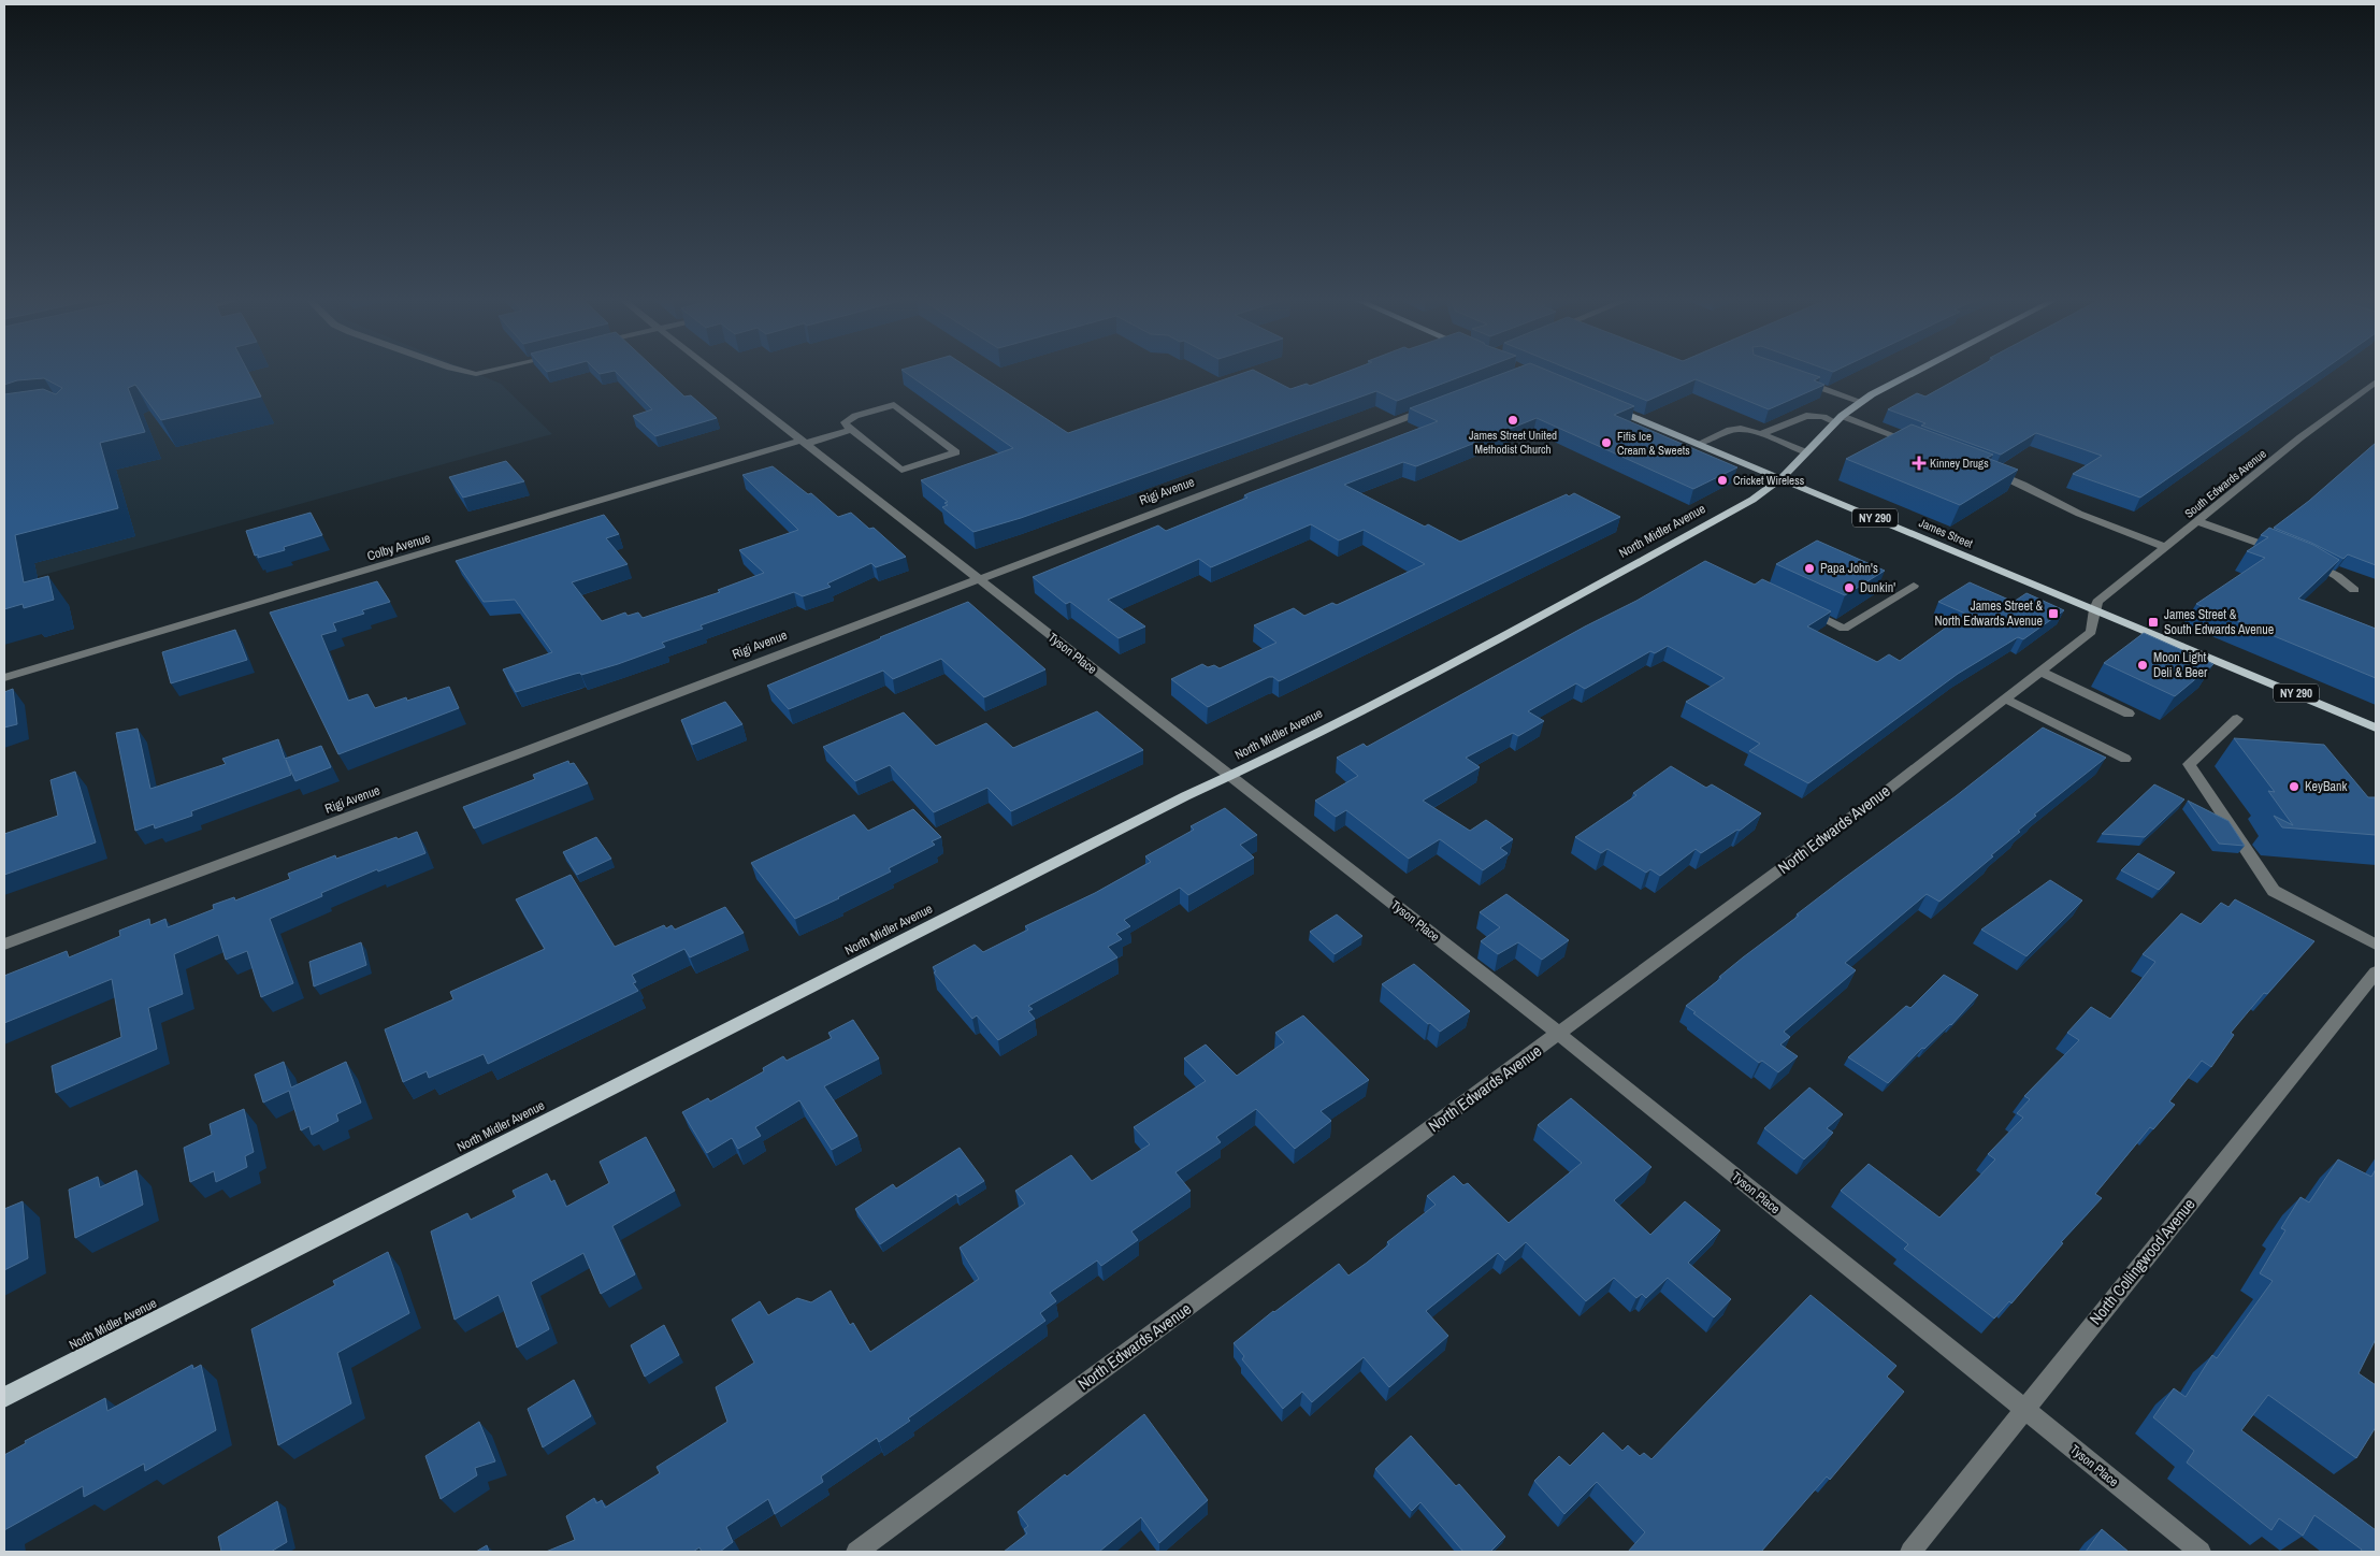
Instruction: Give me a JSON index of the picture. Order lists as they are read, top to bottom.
{
  "streets": {
    "main road": ["NY 290", "North Midler Avenue", "James Street"],
    "street": [
      "South Edwards Avenue",
      "Rigi Avenue",
      "Colby Avenue",
      "Tyson Place",
      "North Edwards Avenue",
      "North Collingwood Avenue"
    ]
  },
  "crossings": [
    ["South Edwards Avenue", "James Street"],
    ["South Edwards Avenue", "North Edwards Avenue"],
    ["Rigi Avenue", "Tyson Place"],
    ["North Midler Avenue", "James Street"],
    ["North Midler Avenue", "Tyson Place"],
    ["James Street", "North Edwards Avenue"],
    ["Colby Avenue", "Tyson Place"],
    ["Tyson Place", "North Edwards Avenue"],
    ["Tyson Place", "North Collingwood Avenue"]
  ],
  "places": {
    "other": [
      "James Street United Methodist Church",
      "Fifis Ice Cream & Sweets",
      "Cricket Wireless",
      "Papa John's",
      "Dunkin'",
      "Moon Light Deli & Beer",
      "KeyBank"
    ],
    "health": ["Kinney Drugs"],
    "transit": ["James Street & North Edwards Avenue", "James Street & South Edwards Avenue"]
  }
}
